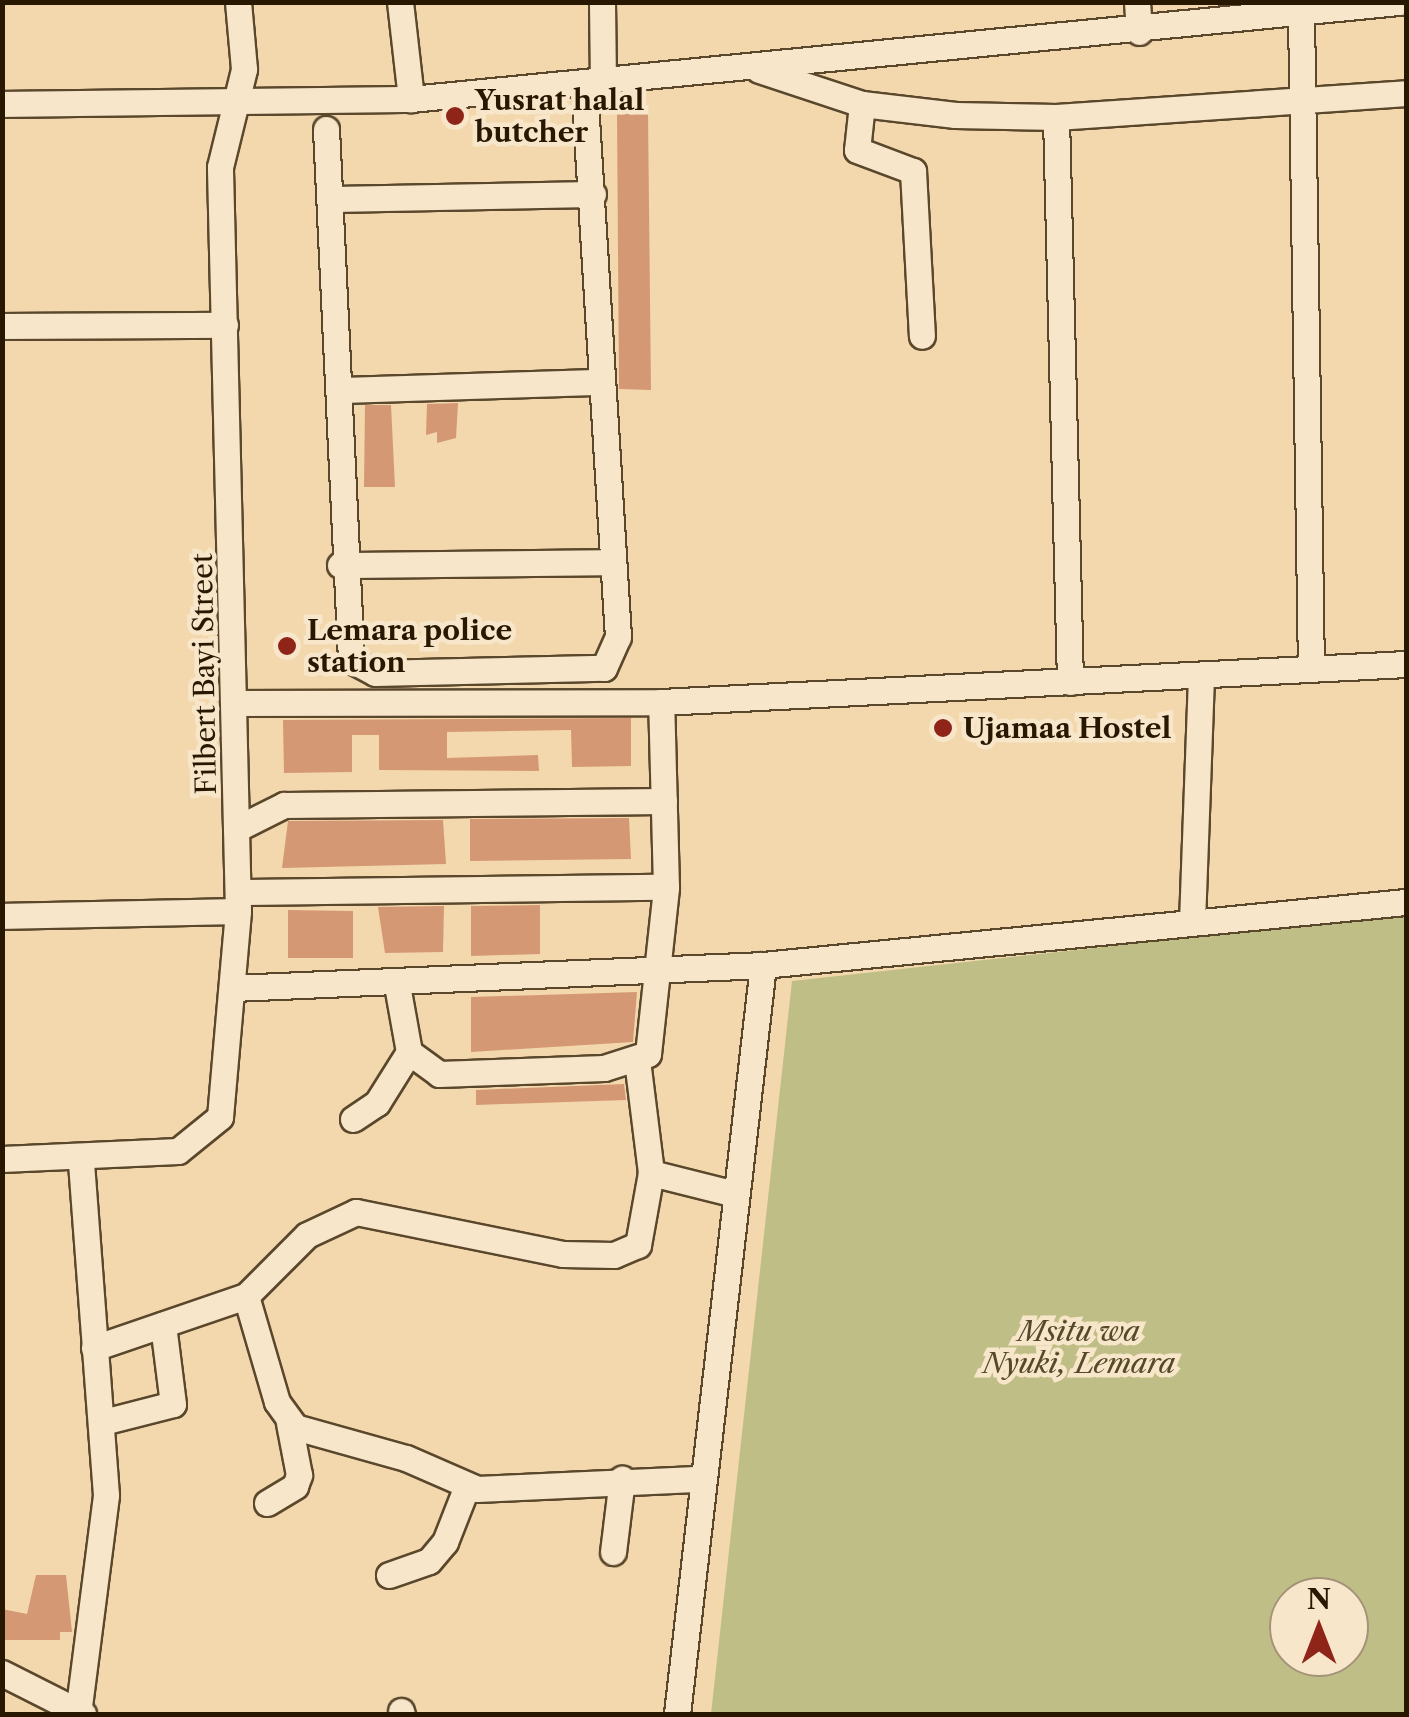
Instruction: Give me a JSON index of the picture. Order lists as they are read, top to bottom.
{
  "streets": {
    "street": ["Filbert Bayi Street"]
  },
  "parks": ["Msitu wa Nyuki, Lemara"],
  "places": ["Yusrat halal butcher", "Lemara police station", "Ujamaa Hostel"],
  "north": "top"
}
